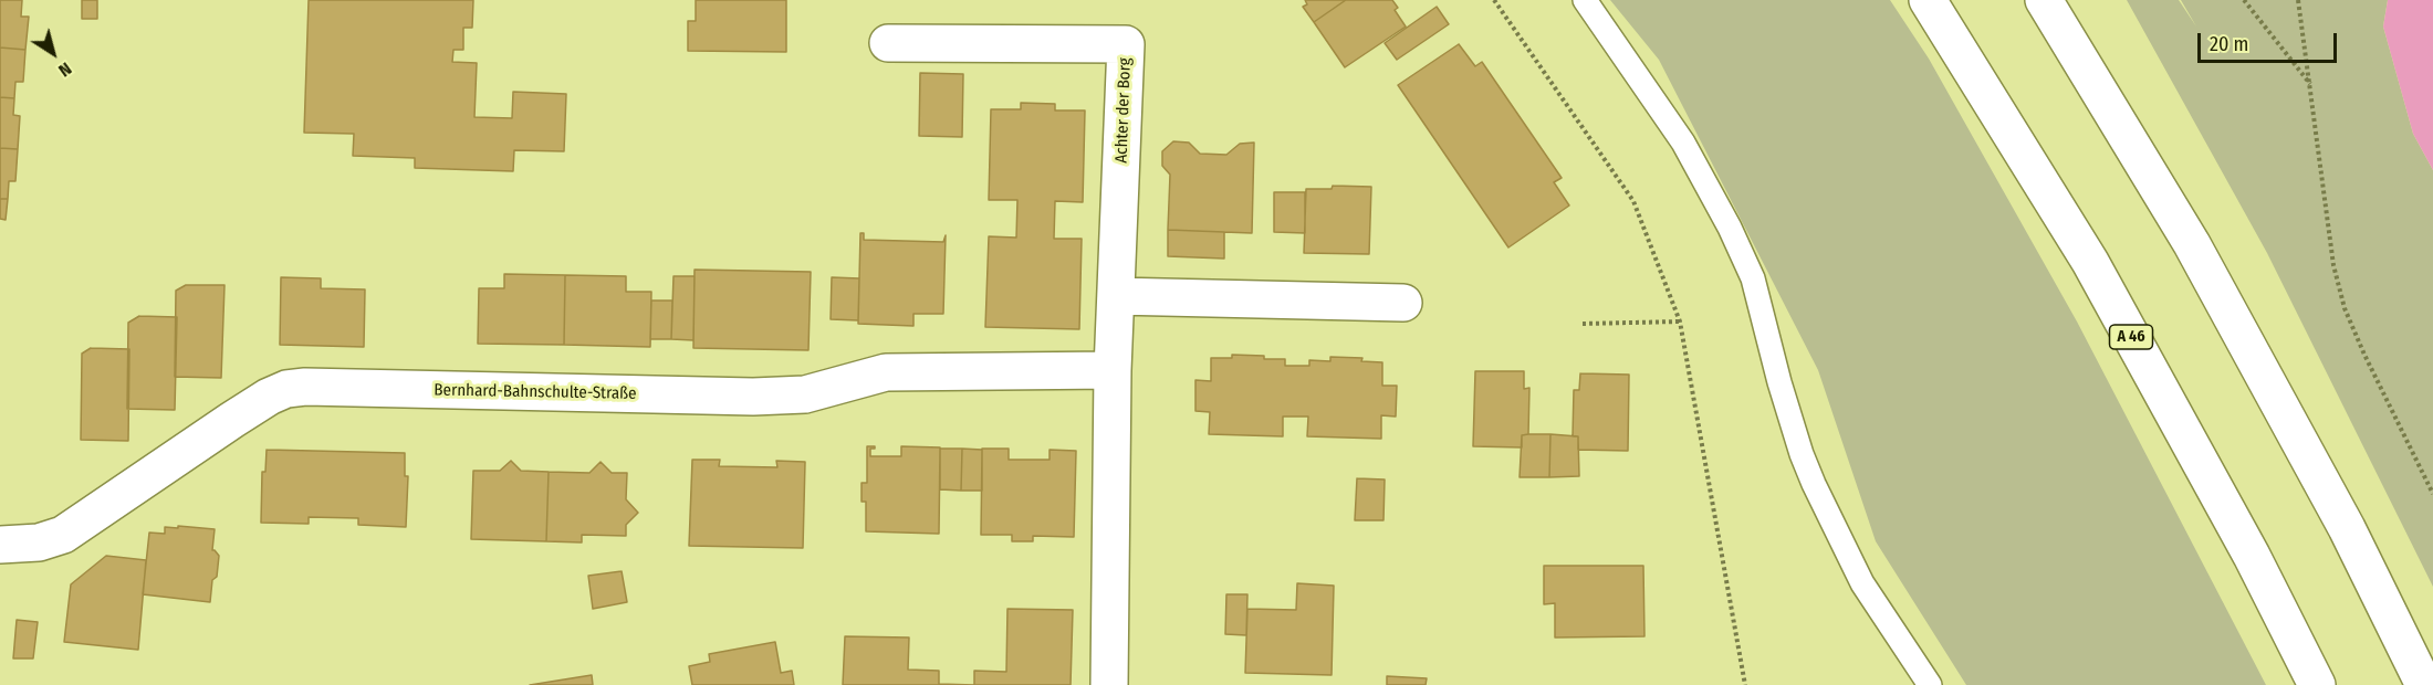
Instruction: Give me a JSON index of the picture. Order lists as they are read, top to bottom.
{
  "streets": {
    "main road": ["Achter der Borg", "A 46", "Bernhard-Bahnschulte-Straße"]
  },
  "crossings": [
    ["Achter der Borg", "Bernhard-Bahnschulte-Straße"]
  ],
  "scale_bar": "20 m",
  "north": "bottom right"
}
